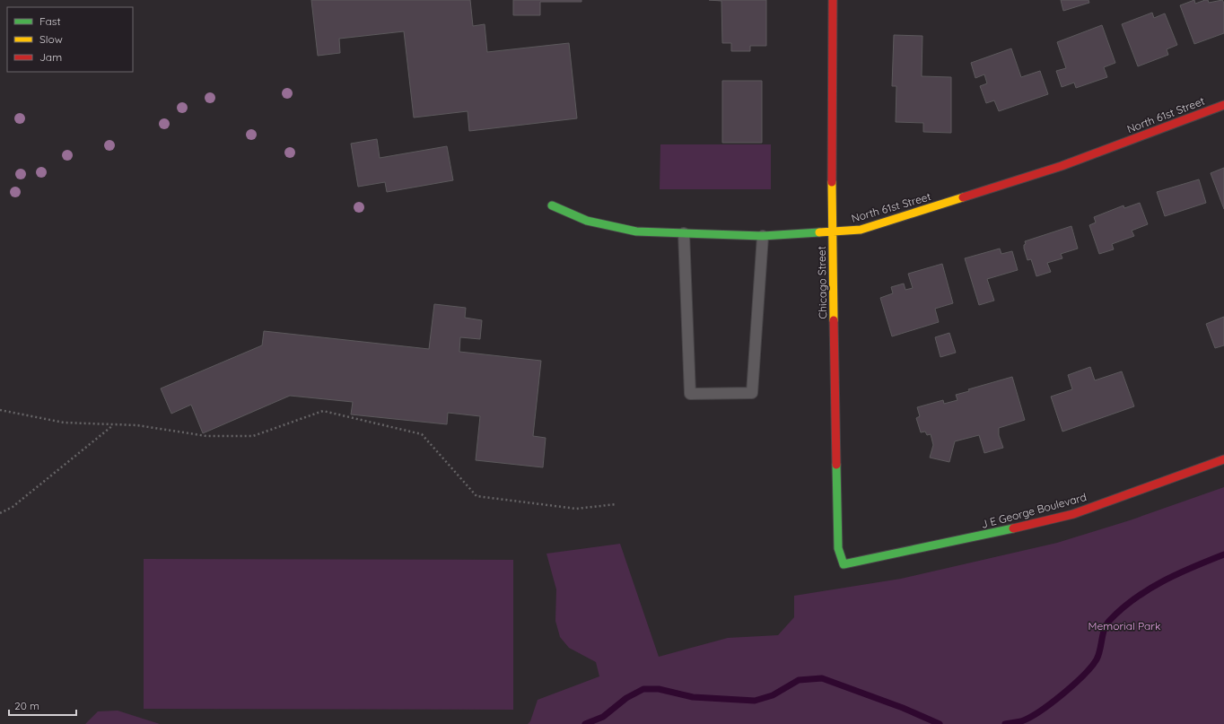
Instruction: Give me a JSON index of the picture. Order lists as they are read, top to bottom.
{
  "streets": {
    "street": ["North 61st Street", "Chicago Street", "J E George Boulevard"]
  },
  "crossings": [
    ["North 61st Street", "Chicago Street"],
    ["Chicago Street", "J E George Boulevard"]
  ],
  "parks": ["Memorial Park"],
  "legend": ["Fast", "Slow", "Jam"],
  "scale_bar": "20 m"
}
